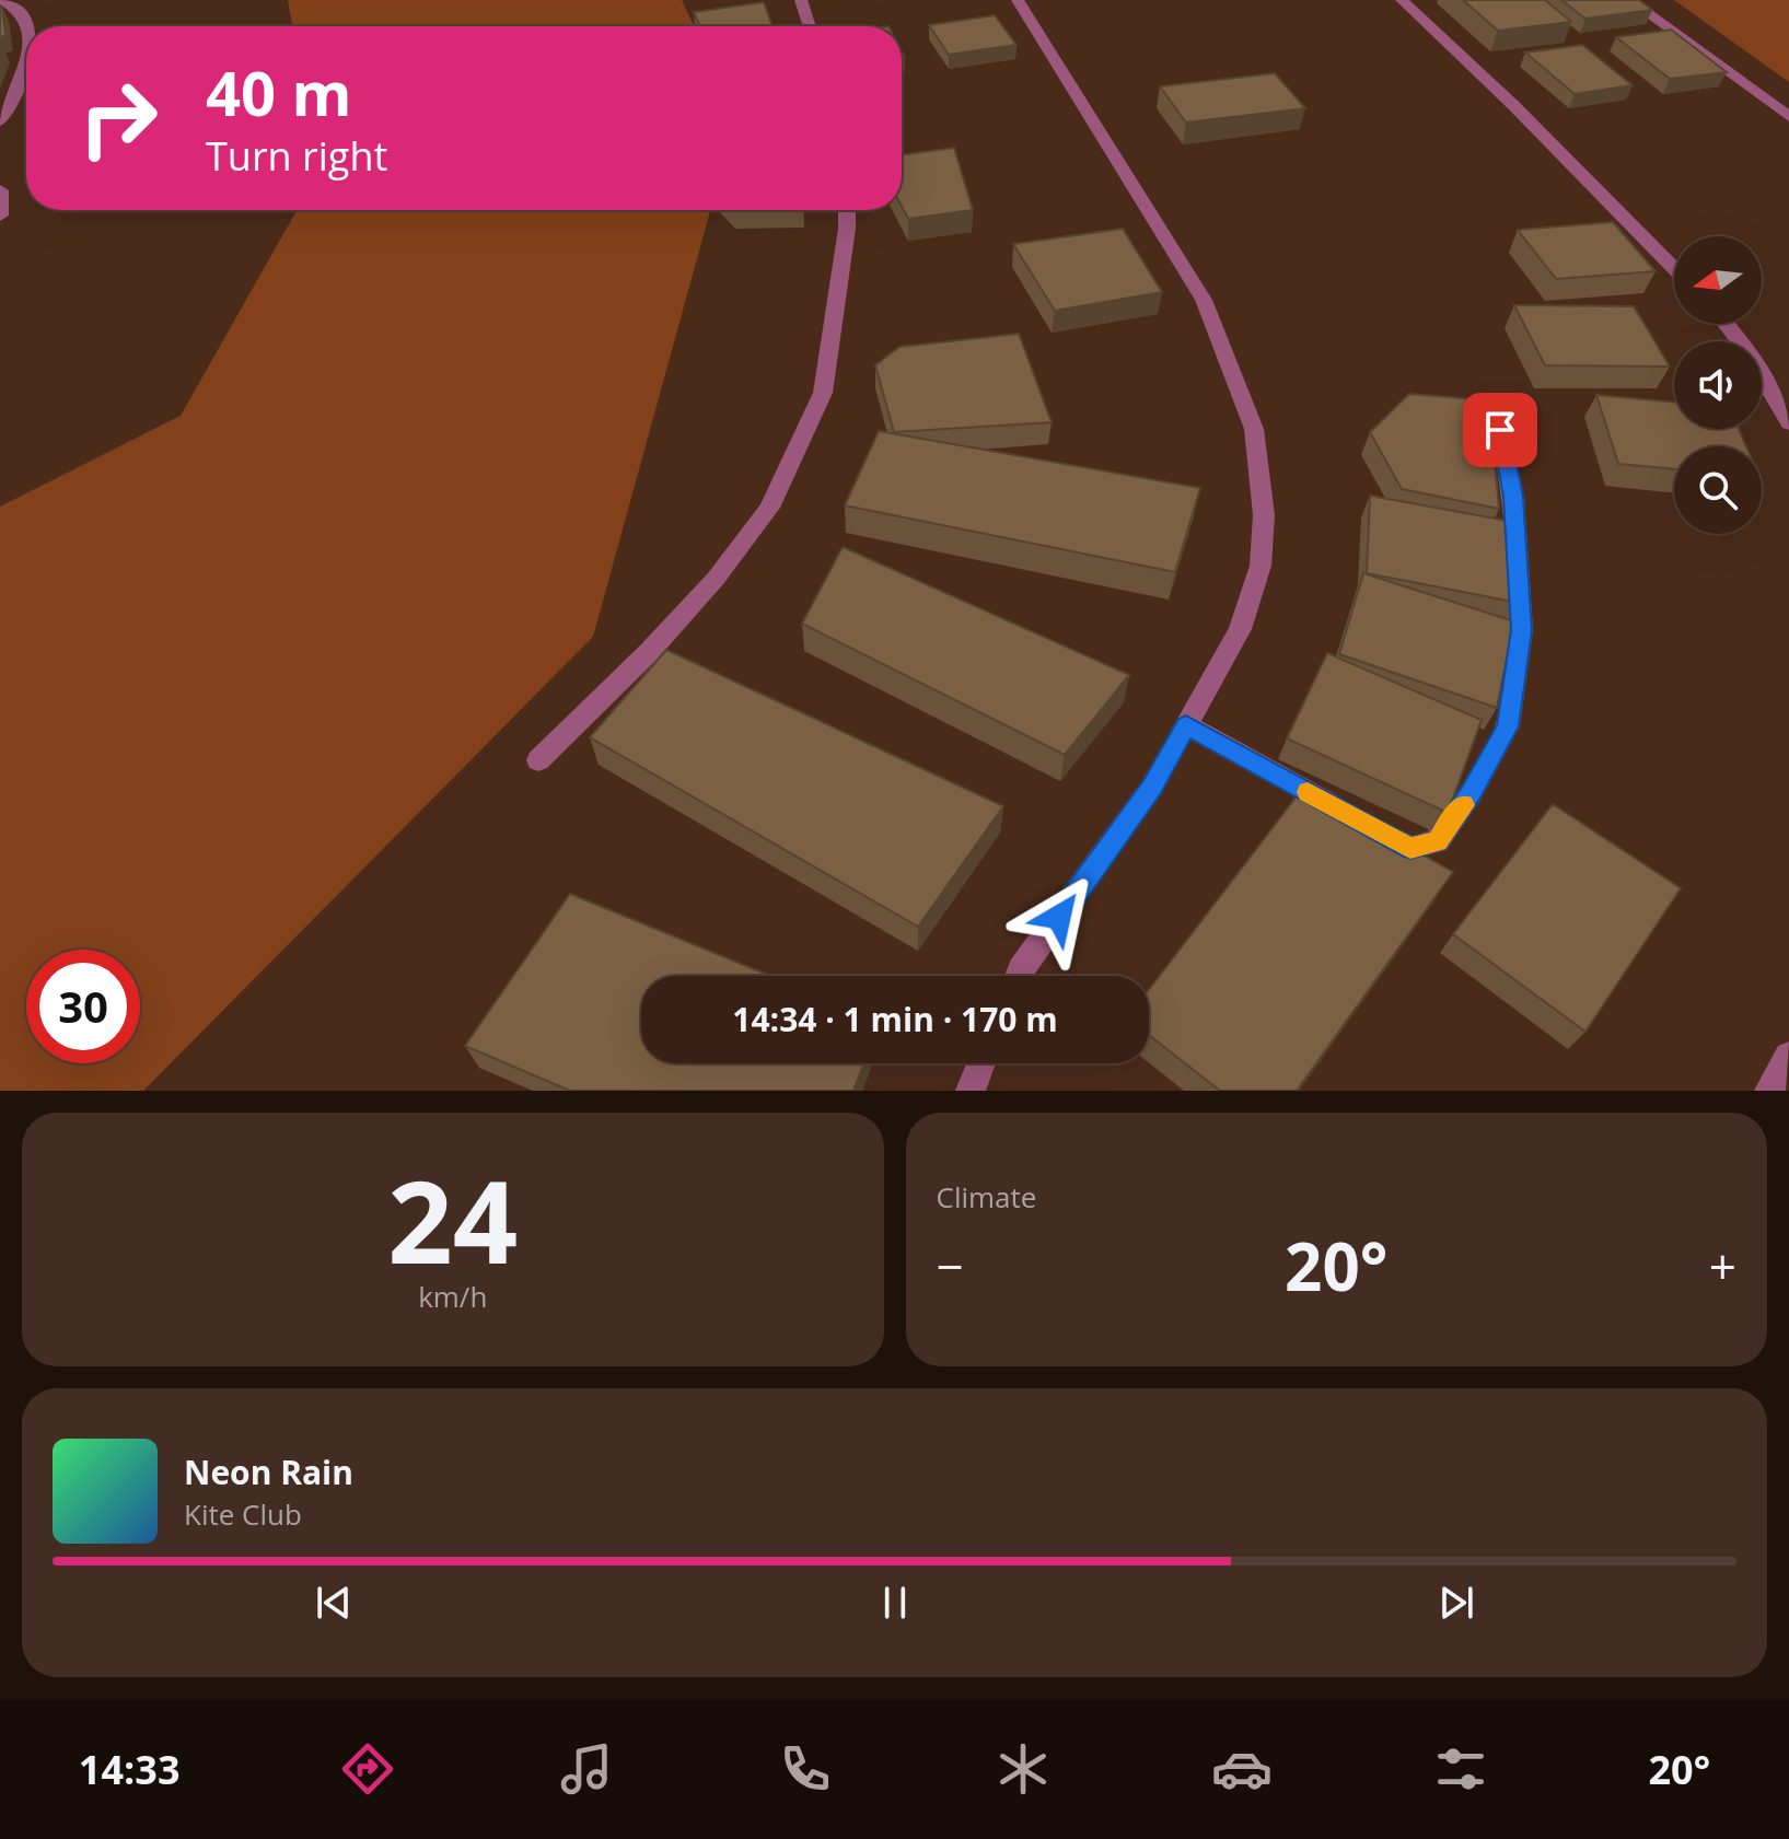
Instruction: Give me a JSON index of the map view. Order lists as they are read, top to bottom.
{
  "north": "left",
  "page": {
    "turn": ["40 m", "Turn right"],
    "limit": "30",
    "trip": "14:34 · 1 min · 170 m",
    "tile": [
      ["24", "km/h"],
      "Climate"
    ],
    "heat": ["−", "20°", "+"],
    "song": ["Neon Rain", "Kite Club"],
    "tabs": ["14:33", "20°"]
  }
}
